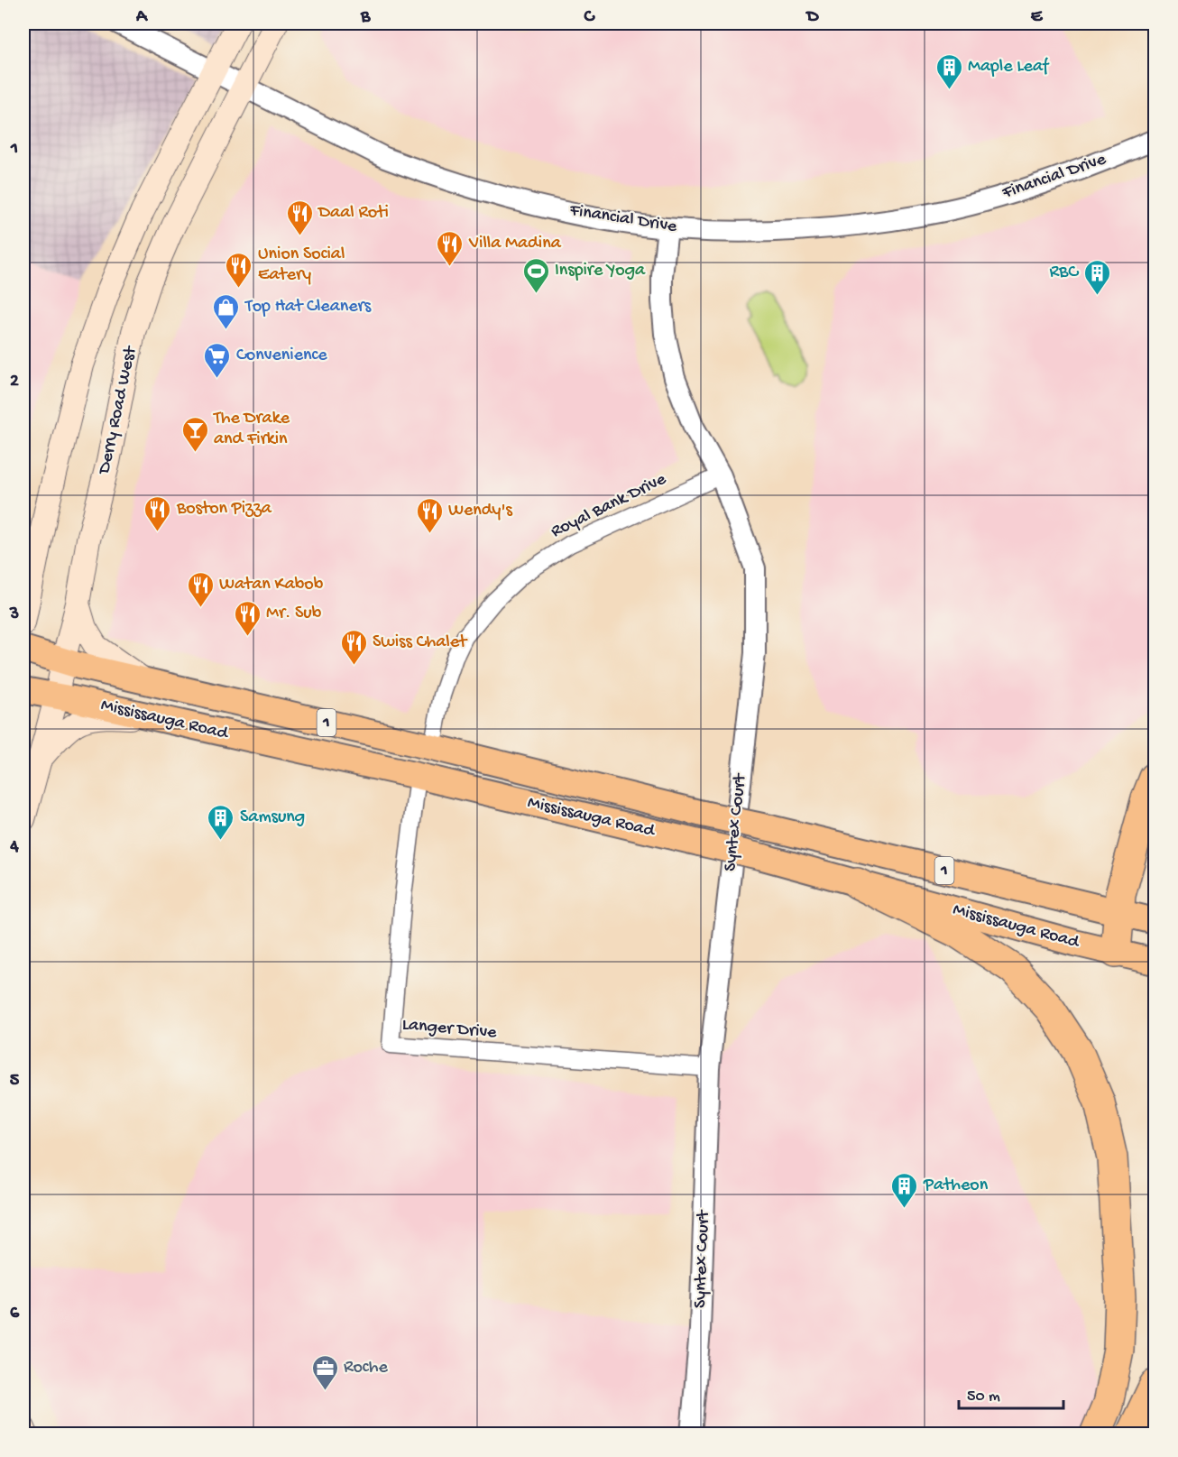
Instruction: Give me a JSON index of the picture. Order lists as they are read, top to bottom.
{
  "streets": {
    "main road": ["Derry Road West", "Mississauga Road", "1"],
    "street": [
      "Financial Drive",
      "Royal Bank Drive",
      "Syntex Court",
      "Langer Drive"
    ]
  },
  "crossings": [
    ["Financial Drive", "Derry Road West"],
    ["Financial Drive", "Syntex Court"],
    ["Derry Road West", "Mississauga Road"],
    ["Royal Bank Drive", "Mississauga Road"],
    ["Royal Bank Drive", "Syntex Court"],
    ["Mississauga Road", "Langer Drive"],
    ["Syntex Court", "Langer Drive"]
  ],
  "places": {
    "building": [
      "Maple Leaf",
      "RBC",
      "Samsung",
      "Patheon"
    ],
    "restaurant": [
      "Daal Roti",
      "Villa Madina",
      "Union Social Eatery",
      "Boston Pizza",
      "Wendy's",
      "Watan Kabob",
      "Mr. Sub",
      "Swiss Chalet"
    ],
    "sports": ["Inspire Yoga"],
    "shop": ["Top Hat Cleaners"],
    "supermarket": ["Convenience"],
    "bar": ["The Drake and Firkin"],
    "office": ["Roche"]
  },
  "scale_bar": "50 m",
  "grid": {
    "columns": [
      "A",
      "B",
      "C",
      "D",
      "E"
    ],
    "rows": [
      "1",
      "2",
      "3",
      "4",
      "5",
      "6"
    ]
  }
}
